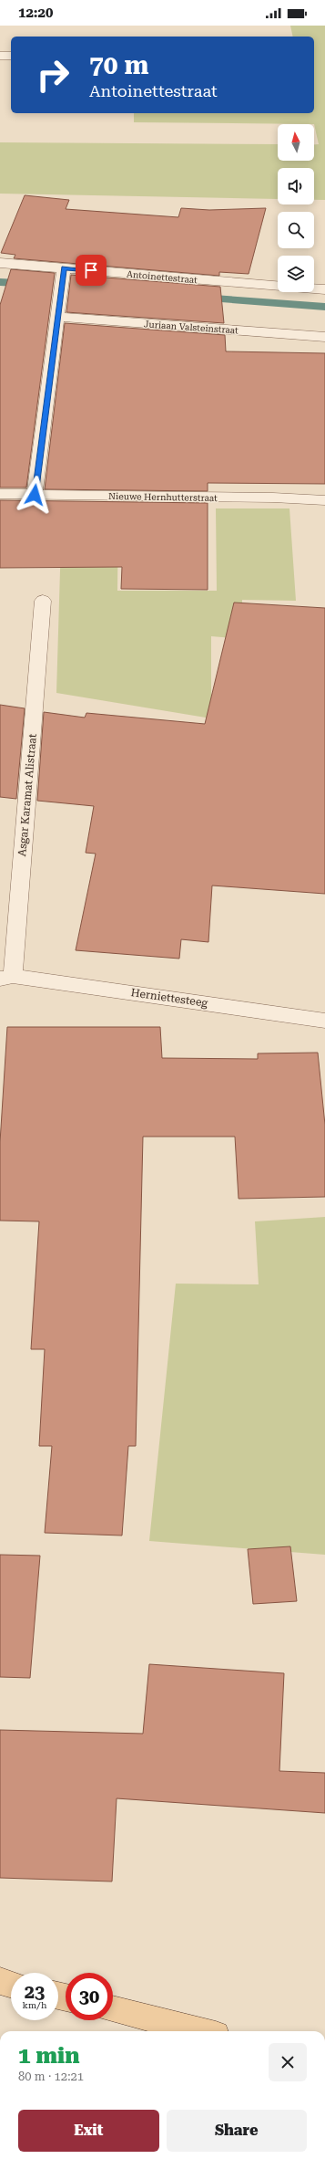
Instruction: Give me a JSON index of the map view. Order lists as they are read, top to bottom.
{
  "streets": {
    "street": [
      "Antoinettestraat",
      "Juriaan Valsteinstraat",
      "Nieuwe Hernhutterstraat",
      "Asgar Karamat Alistraat",
      "Herniettesteeg"
    ]
  },
  "crossings": [
    ["Asgar Karamat Alistraat", "Herniettesteeg"]
  ],
  "north": "top",
  "page": {
    "status": "12:20",
    "turn": ["70 m", "Antoinettestraat"],
    "speed": "23 km/h",
    "limit": "30",
    "heading": ["1 min", "80 m · 12:21"],
    "buttons": ["Exit", "Share"]
  }
}
